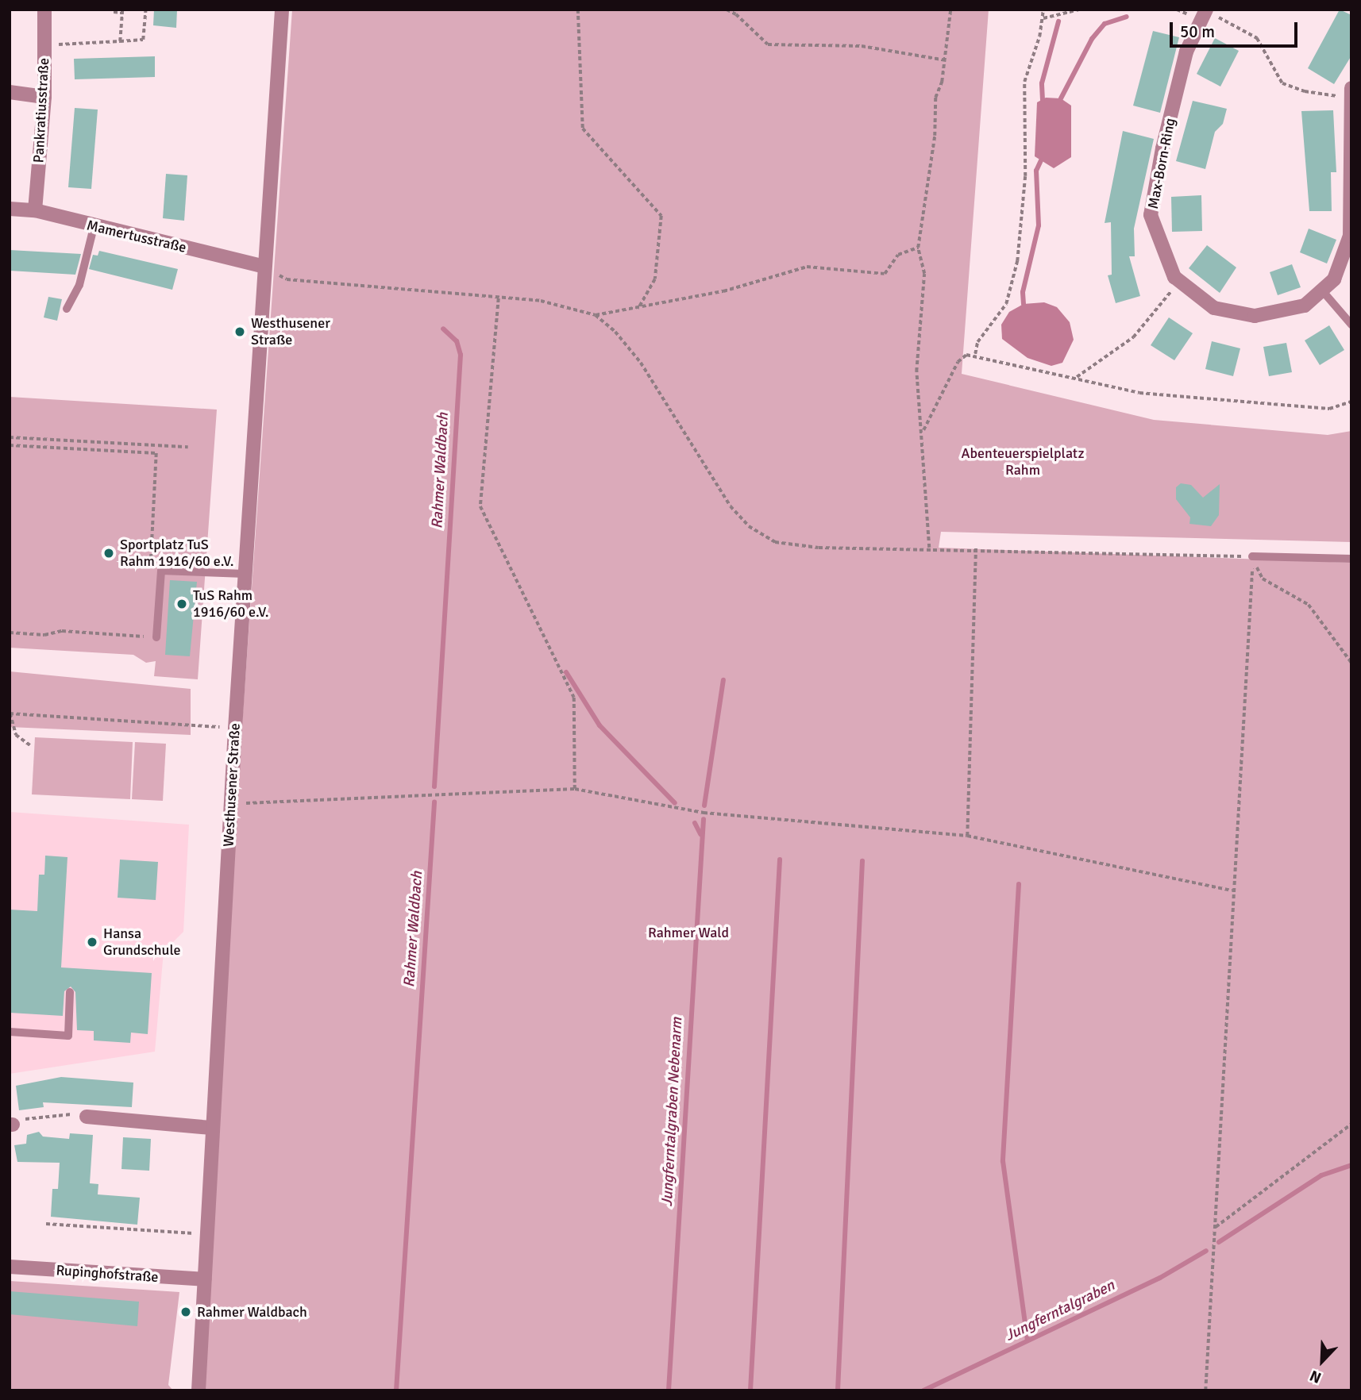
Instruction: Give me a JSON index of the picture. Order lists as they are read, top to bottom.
{
  "streets": {
    "street": [
      "Pankratiusstraße",
      "Max-Born-Ring",
      "Mamertusstraße",
      "Westhusener Straße",
      "Rupinghofstraße"
    ]
  },
  "crossings": [
    ["Pankratiusstraße", "Mamertusstraße"],
    ["Mamertusstraße", "Westhusener Straße"],
    ["Westhusener Straße", "Rupinghofstraße"]
  ],
  "water": ["Rahmer Waldbach", "Jungferntalgraben Nebenarm", "Jungferntalgraben"],
  "parks": ["Abenteuerspielplatz Rahm", "Rahmer Wald"],
  "places": [
    "Westhusener Straße",
    "Sportplatz TuS Rahm 1916/60 e.V.",
    "TuS Rahm 1916/60 e.V.",
    "Hansa Grundschule",
    "Rahmer Waldbach"
  ],
  "scale_bar": "50 m",
  "north": "bottom left"
}
